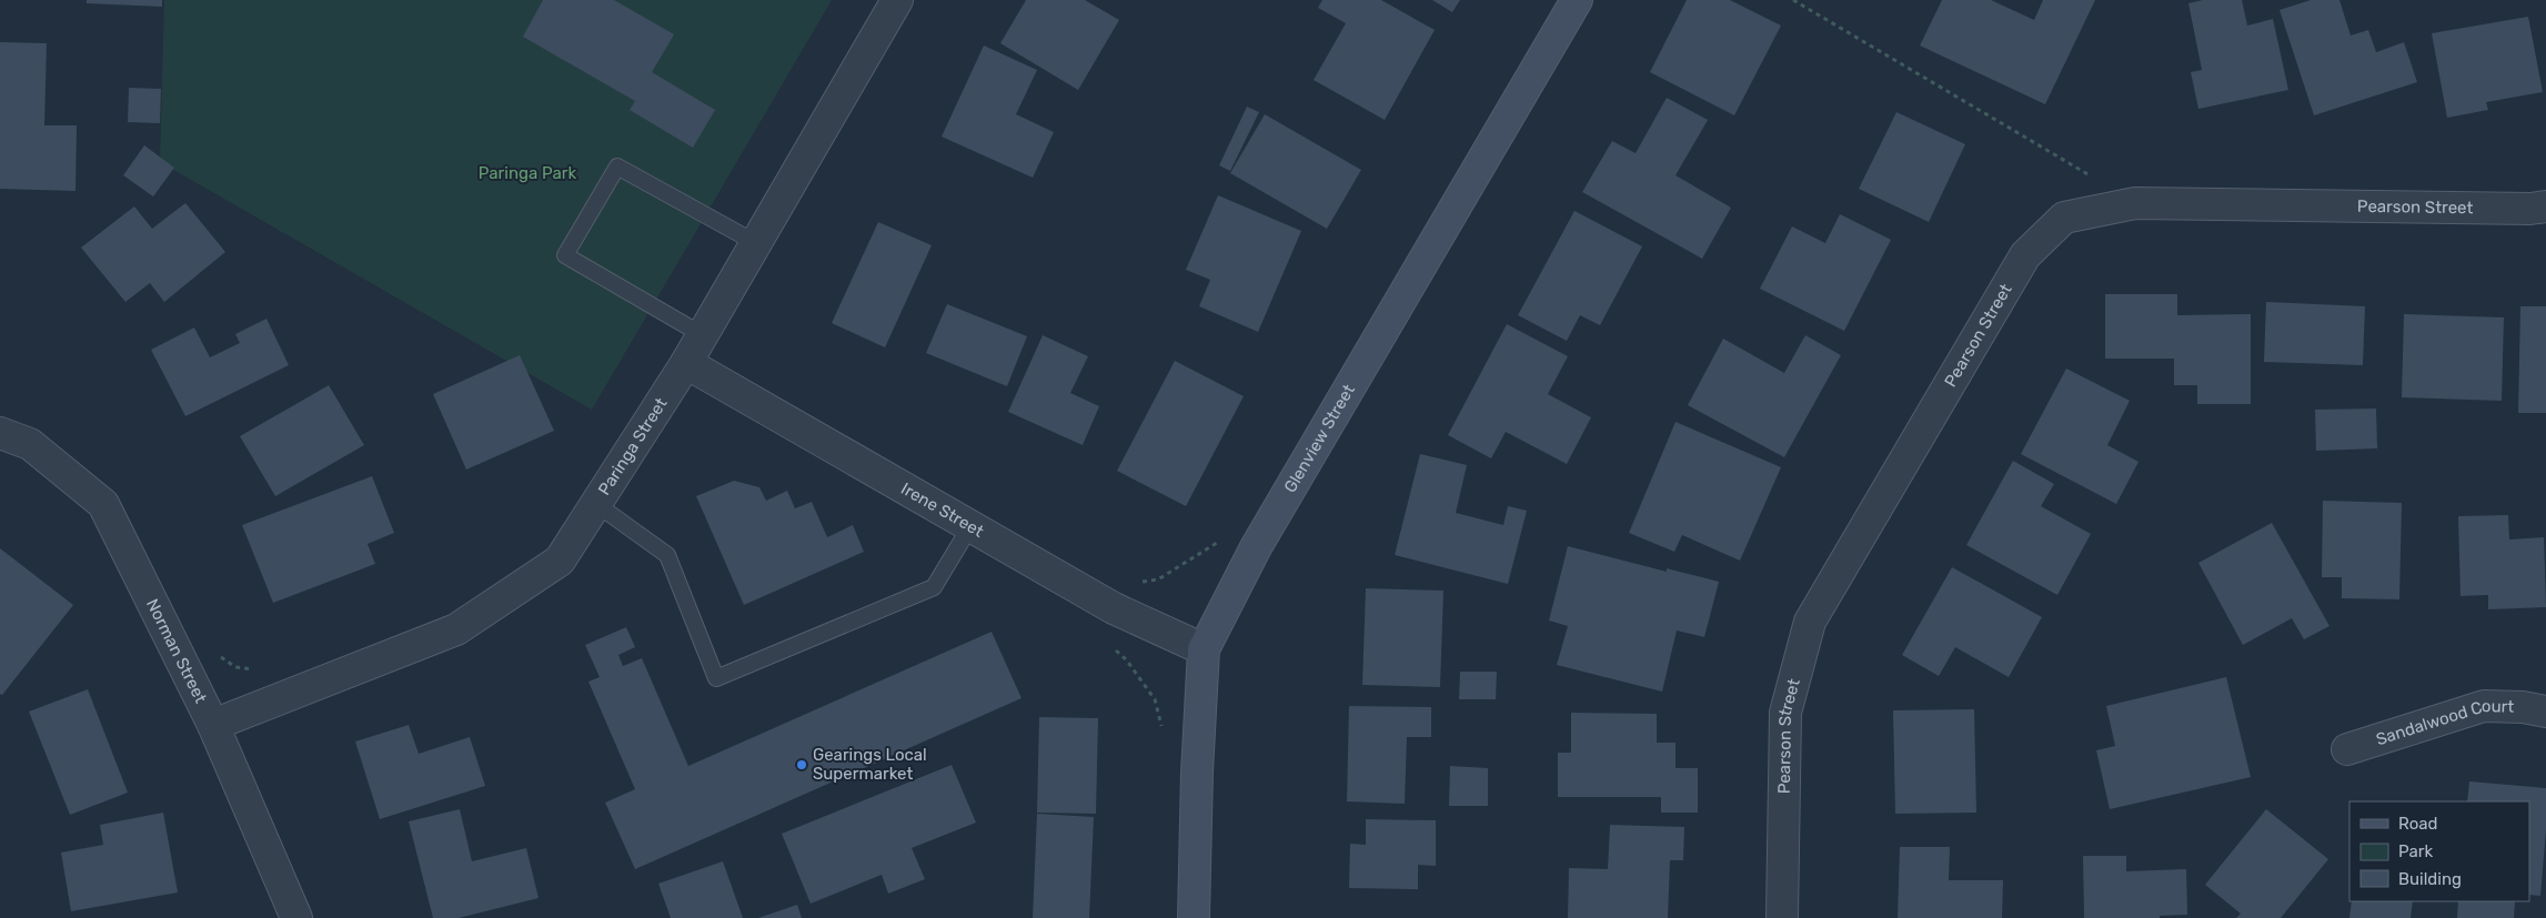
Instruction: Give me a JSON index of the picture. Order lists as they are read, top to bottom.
{
  "streets": {
    "street": [
      "Pearson Street",
      "Glenview Street",
      "Paringa Street",
      "Irene Street",
      "Norman Street",
      "Sandalwood Court"
    ]
  },
  "crossings": [
    ["Glenview Street", "Irene Street"],
    ["Paringa Street", "Irene Street"],
    ["Paringa Street", "Norman Street"]
  ],
  "parks": ["Paringa Park"],
  "places": ["Gearings Local Supermarket"],
  "legend": ["Road", "Park", "Building"]
}
